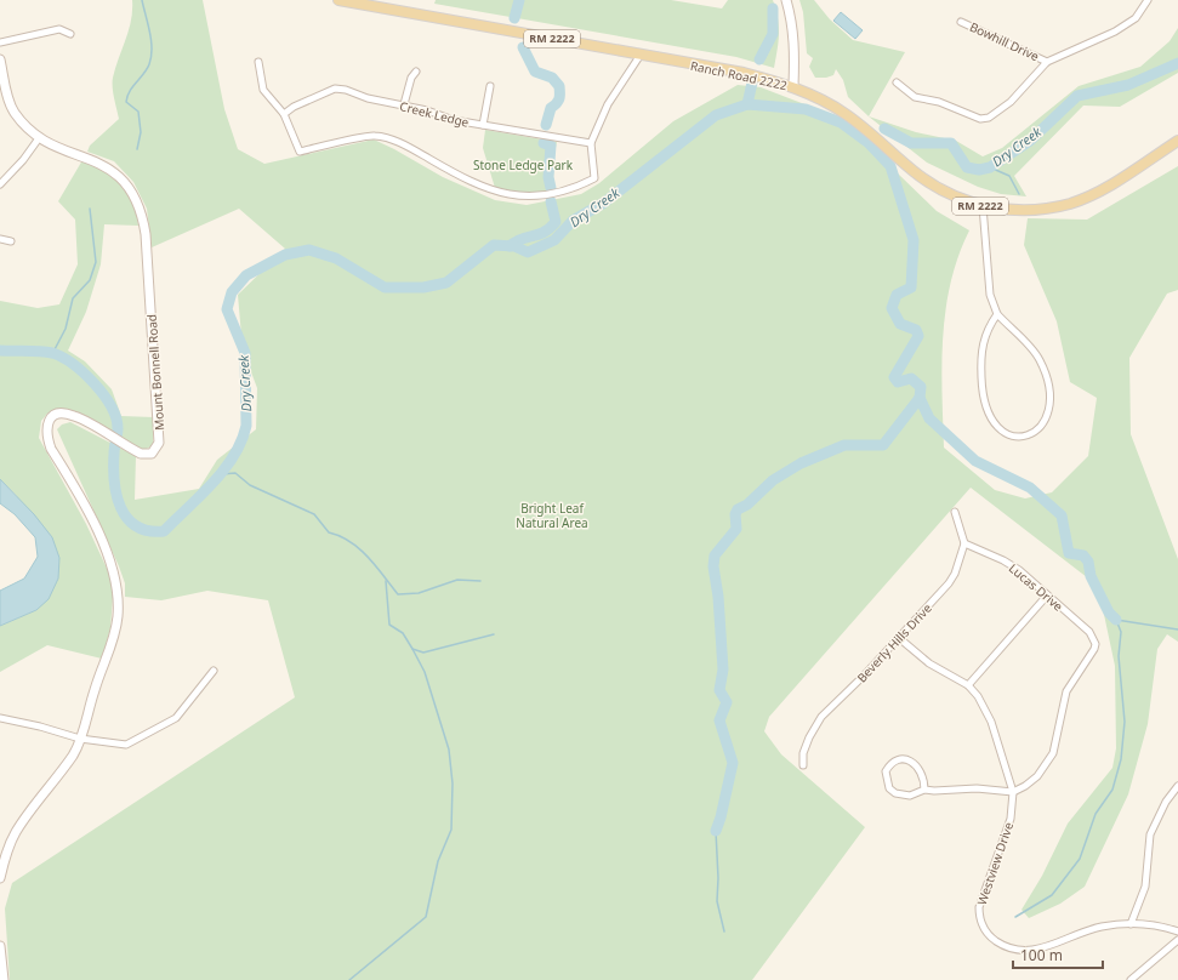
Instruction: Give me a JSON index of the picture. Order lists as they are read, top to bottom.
{
  "streets": {
    "main road": ["RM 2222", "Ranch Road 2222"],
    "street": [
      "Bowhill Drive",
      "Creek Ledge",
      "Mount Bonnell Road",
      "Lucas Drive",
      "Beverly Hills Drive",
      "Westview Drive"
    ]
  },
  "crossings": [
    ["Lucas Drive", "Beverly Hills Drive"],
    ["Lucas Drive", "Westview Drive"],
    ["Beverly Hills Drive", "Westview Drive"]
  ],
  "water": ["Dry Creek"],
  "parks": ["Stone Ledge Park", "Bright Leaf Natural Area"],
  "scale_bar": "100 m"
}
